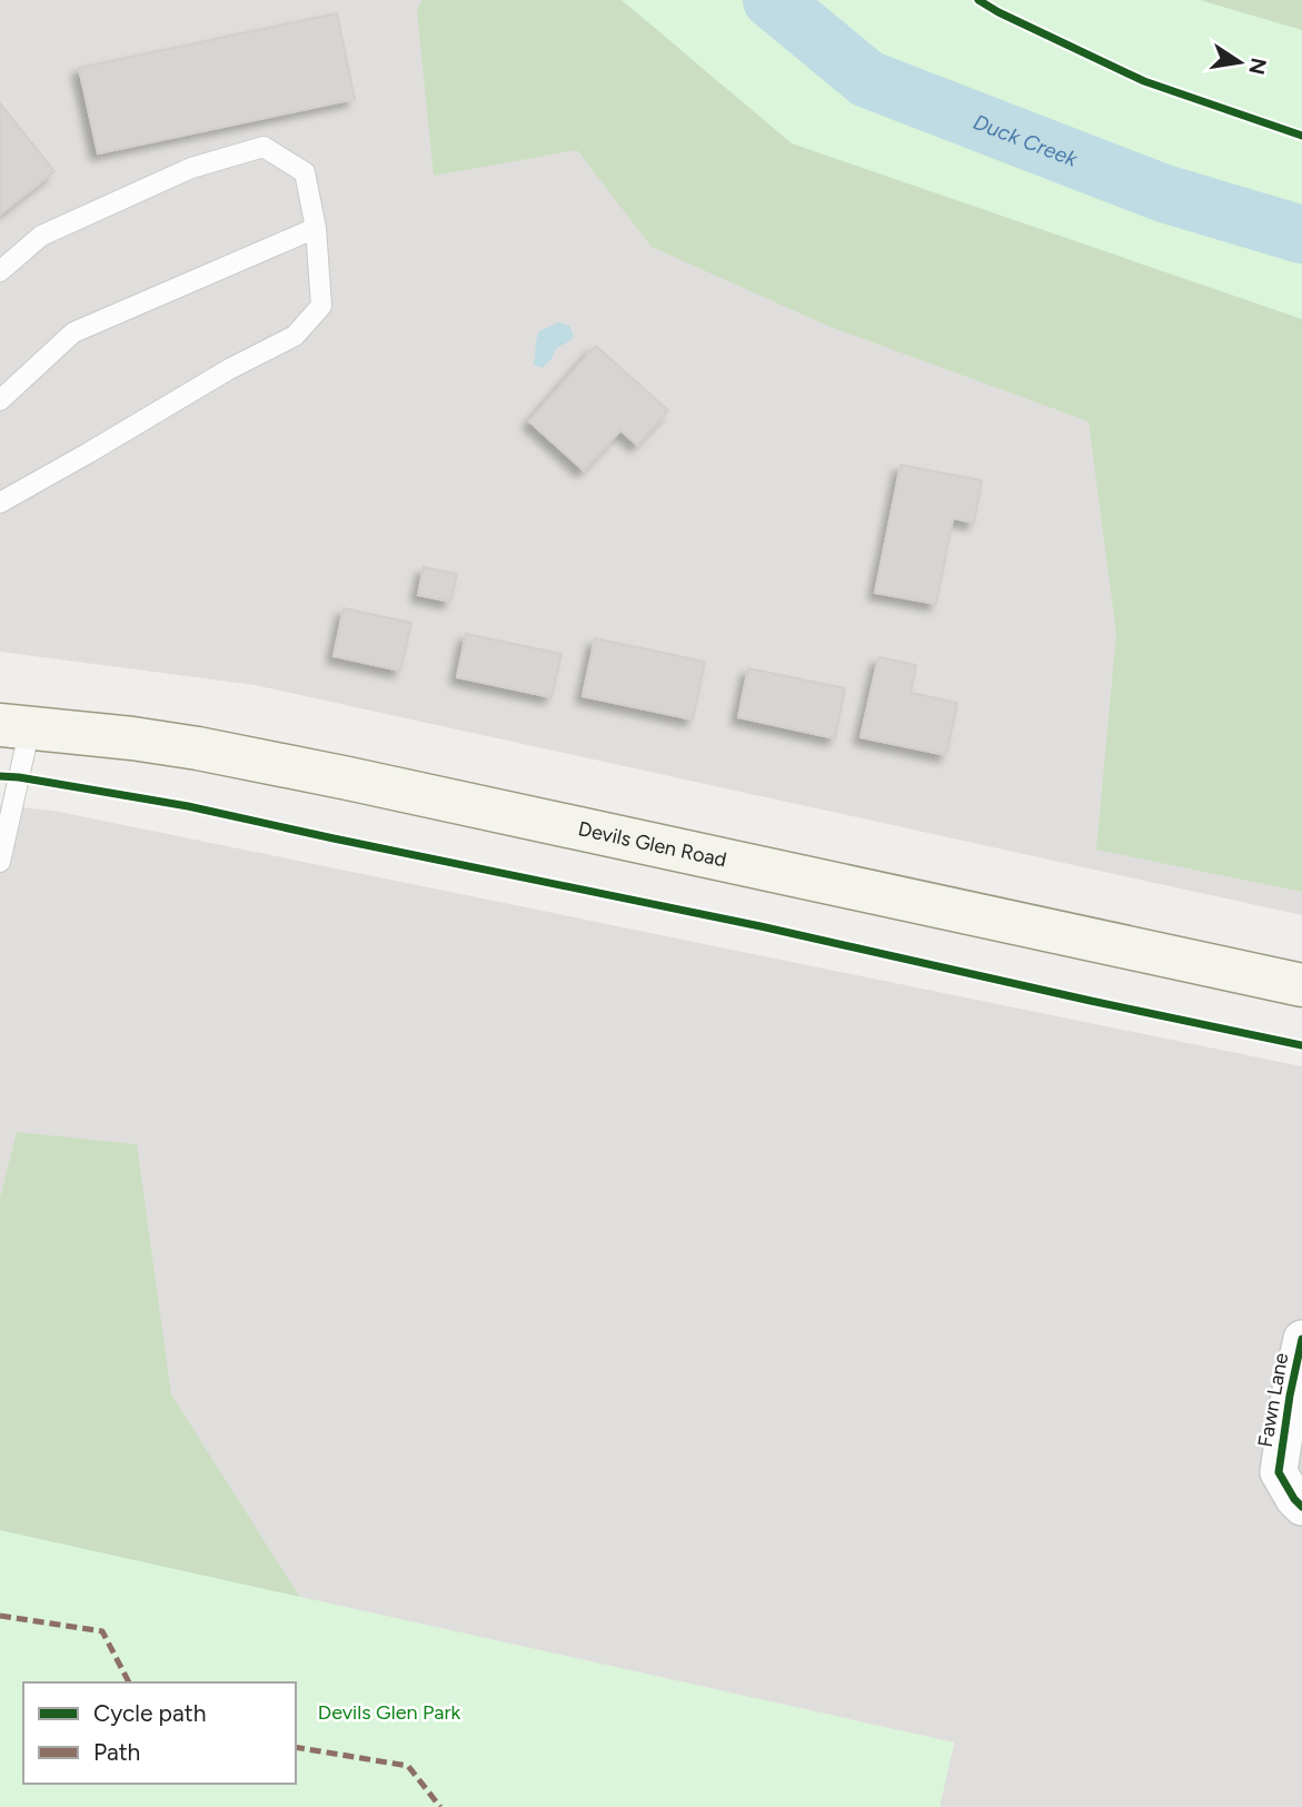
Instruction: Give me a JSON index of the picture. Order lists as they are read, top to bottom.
{
  "streets": {
    "main road": ["Devils Glen Road"],
    "street": ["Fawn Lane"]
  },
  "water": ["Duck Creek"],
  "parks": ["Devils Glen Park"],
  "legend": ["Cycle path", "Path"],
  "north": "right"
}
